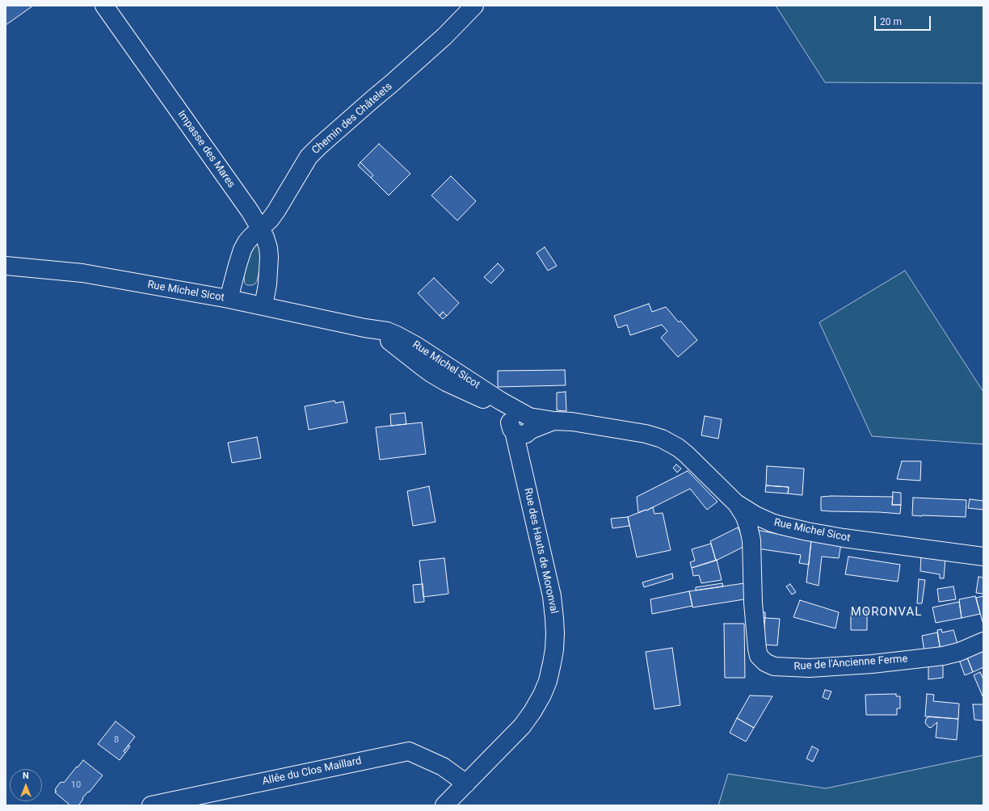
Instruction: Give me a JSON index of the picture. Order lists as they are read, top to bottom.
{
  "streets": {
    "street": [
      "Chemin des Châtelets",
      "Impasse des Mares",
      "Rue Michel Sicot",
      "Rue des Hauts de Moronval",
      "Rue de l'Ancienne Ferme",
      "Allée du Clos Maillard"
    ]
  },
  "crossings": [
    ["Chemin des Châtelets", "Impasse des Mares"],
    ["Chemin des Châtelets", "Rue Michel Sicot"],
    ["Impasse des Mares", "Rue Michel Sicot"],
    ["Rue Michel Sicot", "Rue des Hauts de Moronval"],
    ["Rue Michel Sicot", "Rue de l'Ancienne Ferme"],
    ["Rue des Hauts de Moronval", "Allée du Clos Maillard"]
  ],
  "districts": ["MORONVAL"],
  "house_numbers": ["8", "10"],
  "scale_bar": "20 m",
  "north": "top"
}
